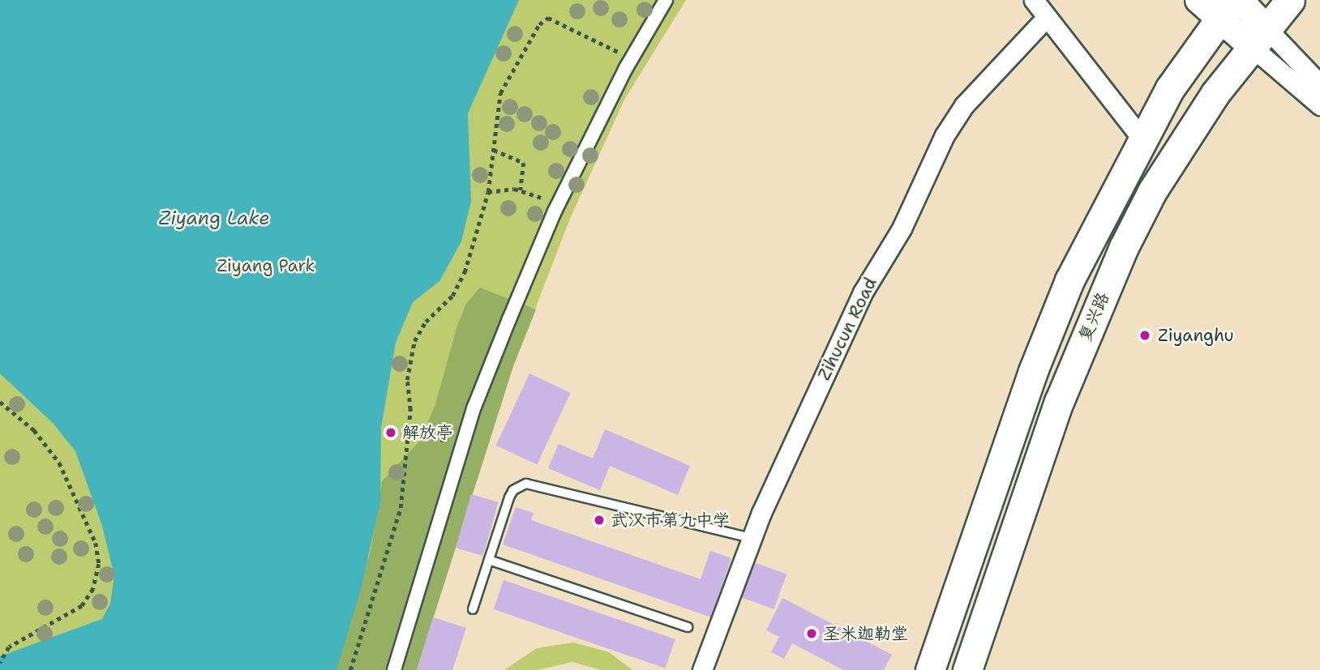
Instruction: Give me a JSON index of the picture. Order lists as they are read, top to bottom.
{
  "streets": {
    "main road": ["复兴路"],
    "street": ["Zihucun Road"]
  },
  "water": ["Ziyang Lake"],
  "parks": ["Ziyang Park"],
  "places": [
    "Ziyanghu",
    "解放亭",
    "武汉市第九中学",
    "圣米迦勒堂"
  ]
}
